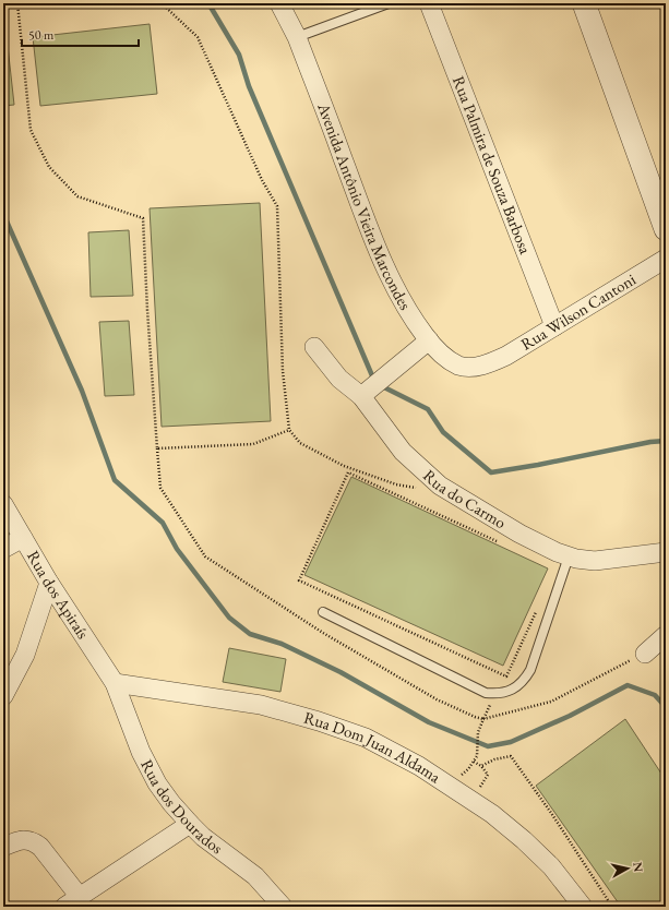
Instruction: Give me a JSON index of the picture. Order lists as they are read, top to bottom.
{
  "streets": {
    "street": [
      "Rua Palmira de Souza Barbosa",
      "Avenida Antônio Vieira Marcondes",
      "Rua Wilson Cantoni",
      "Rua do Carmo",
      "Rua dos Apiraís",
      "Rua Dom Juan Aldama",
      "Rua dos Dourados"
    ]
  },
  "crossings": [
    ["Rua Palmira de Souza Barbosa", "Rua Wilson Cantoni"],
    ["Avenida Antônio Vieira Marcondes", "Rua Wilson Cantoni"],
    ["Rua dos Apiraís", "Rua Dom Juan Aldama"],
    ["Rua dos Apiraís", "Rua dos Dourados"],
    ["Rua Dom Juan Aldama", "Rua dos Dourados"]
  ],
  "scale_bar": "50 m",
  "north": "right"
}
